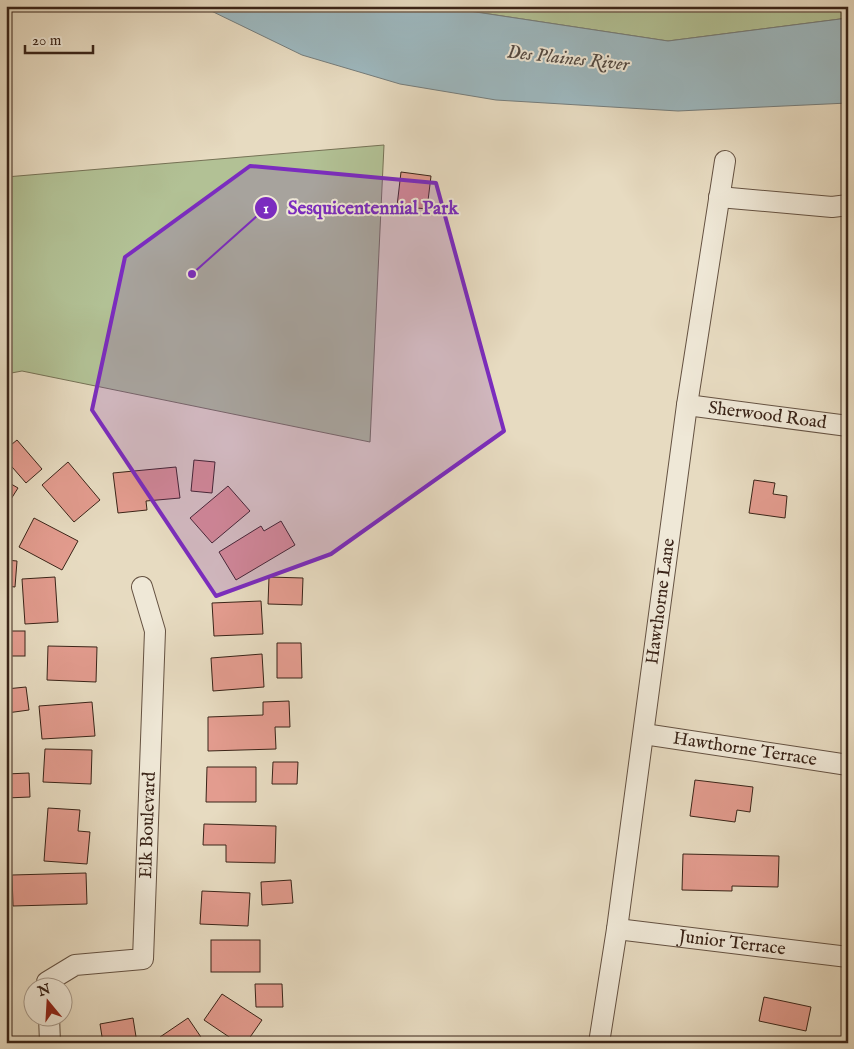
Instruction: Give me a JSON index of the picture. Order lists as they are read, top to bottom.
{
  "streets": {
    "street": [
      "Sherwood Road",
      "Hawthorne Lane",
      "Hawthorne Terrace",
      "Elk Boulevard",
      "Junior Terrace"
    ]
  },
  "crossings": [
    ["Sherwood Road", "Hawthorne Lane"],
    ["Hawthorne Lane", "Hawthorne Terrace"],
    ["Hawthorne Lane", "Junior Terrace"]
  ],
  "water": ["Des Plaines River"],
  "places": ["Sesquicentennial Park"],
  "scale_bar": "20 m",
  "north": "top"
}
